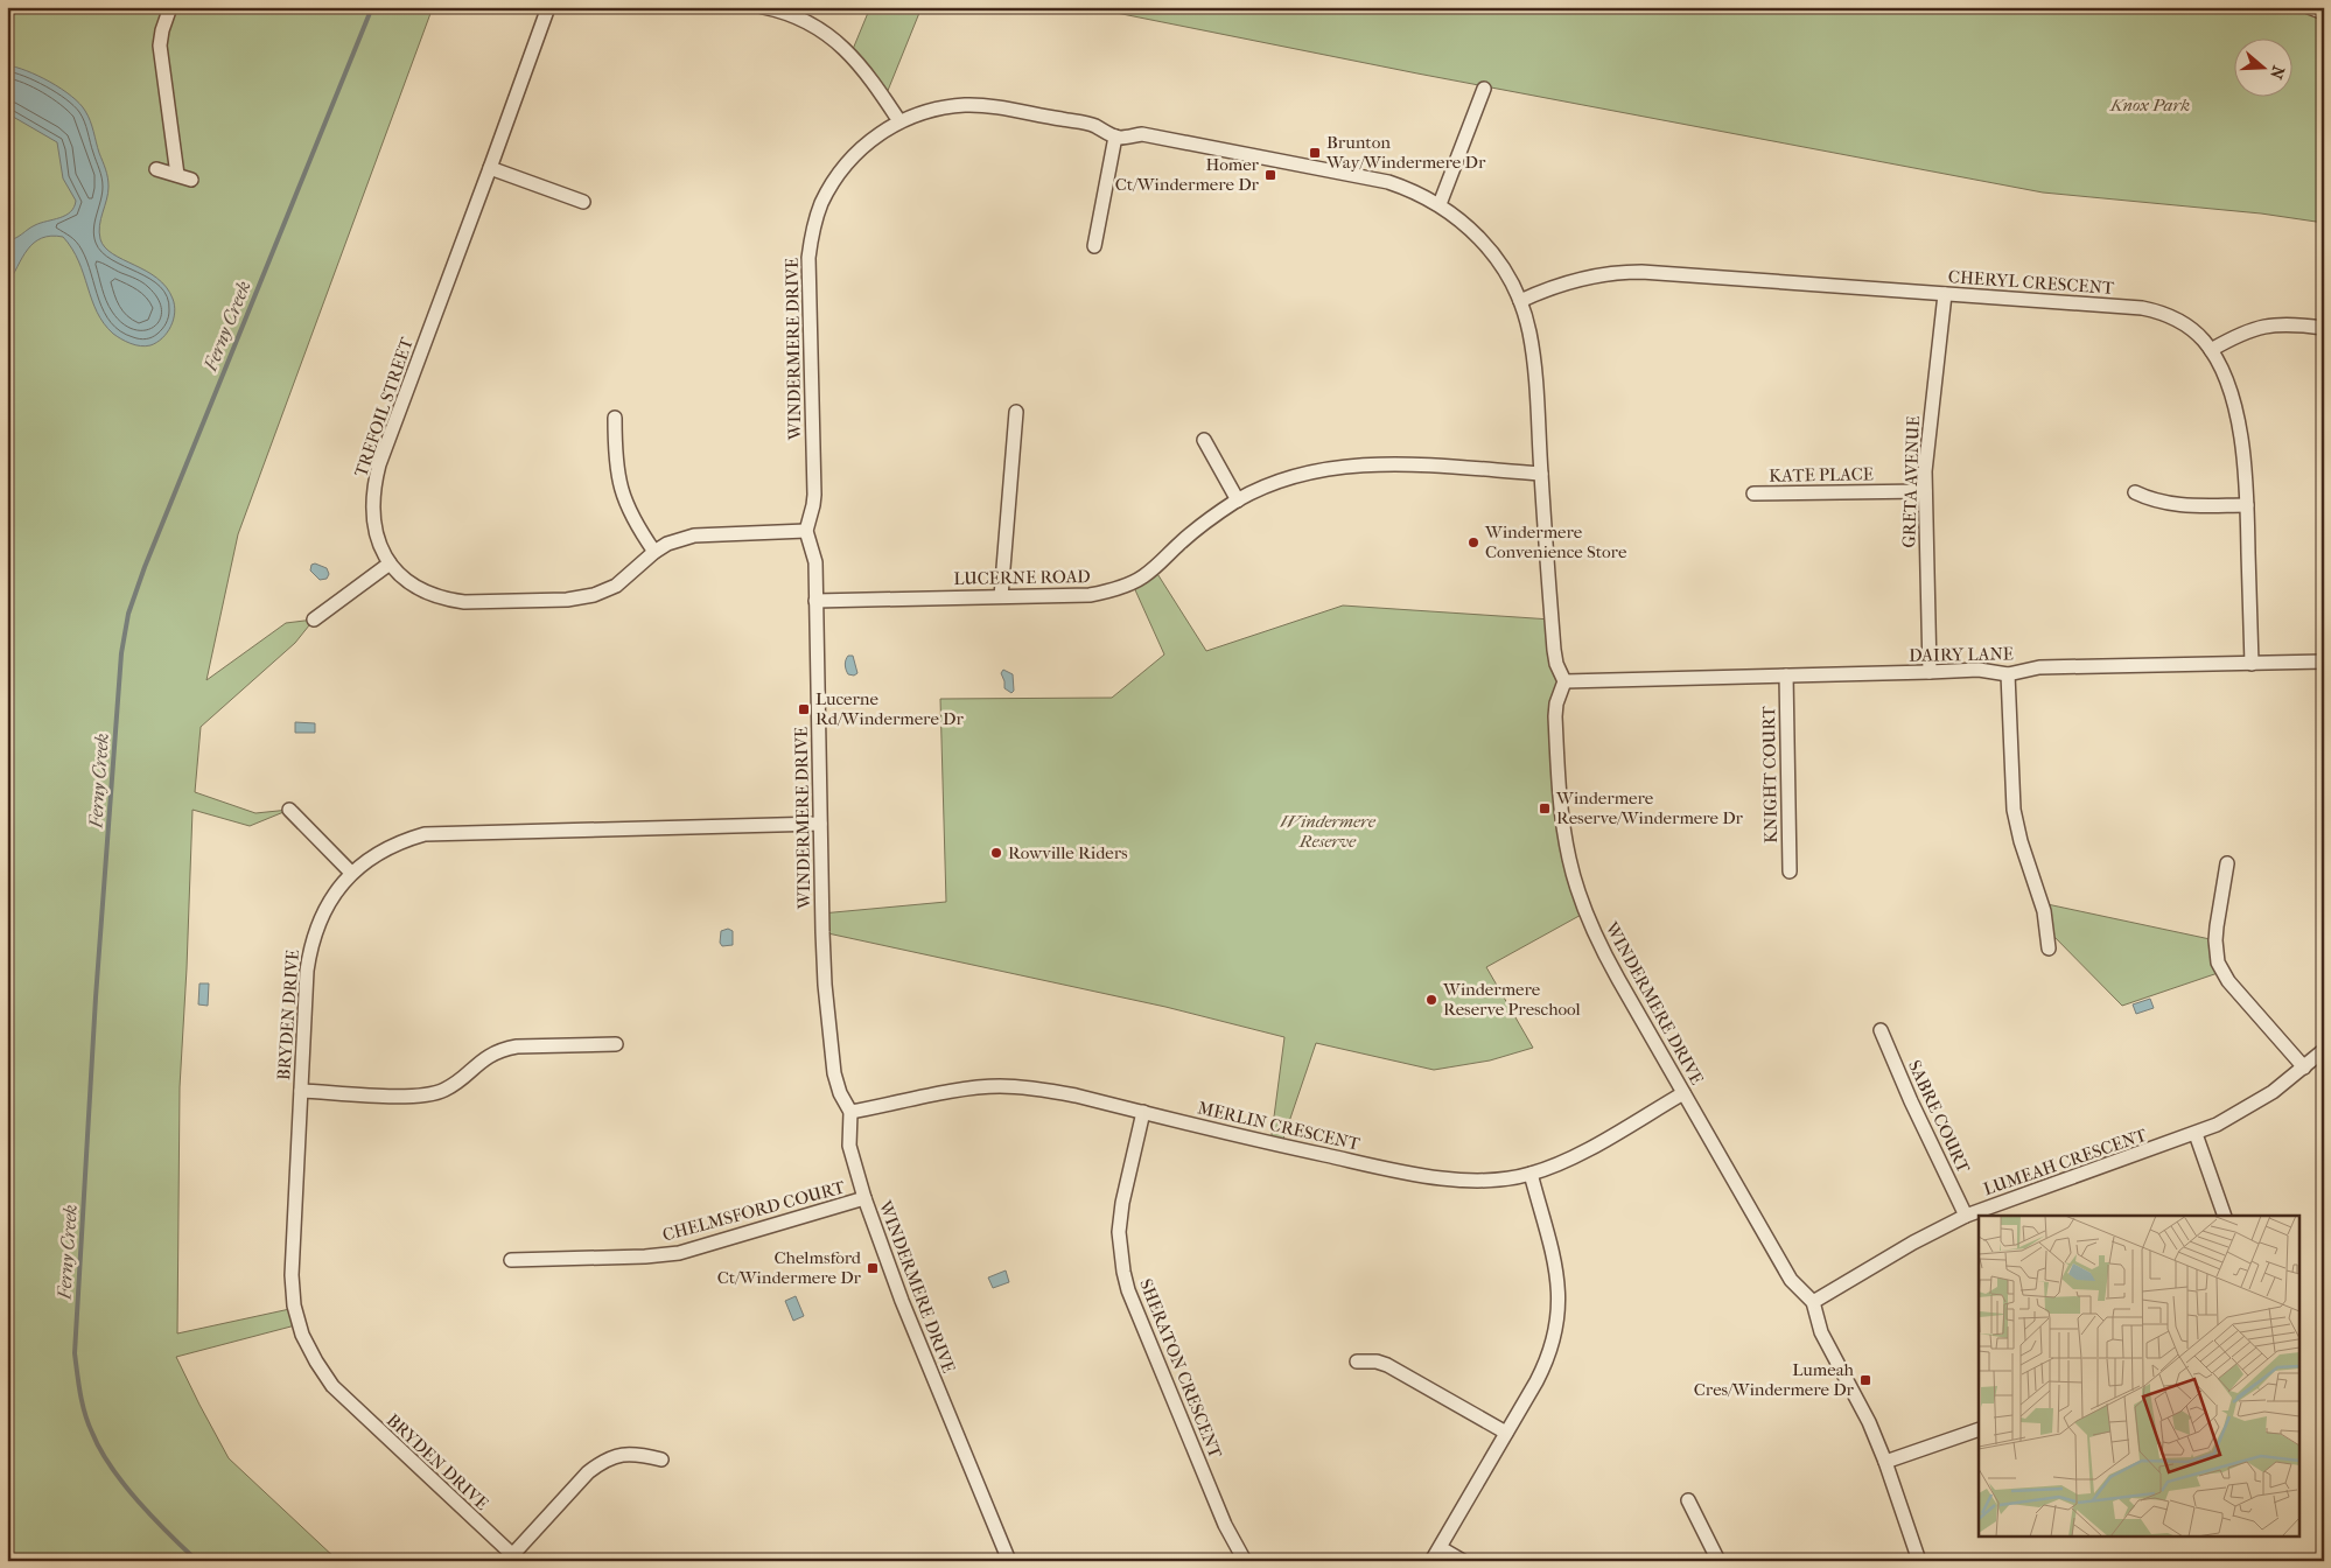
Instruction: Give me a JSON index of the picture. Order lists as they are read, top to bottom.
{
  "streets": {
    "street": [
      "CHERYL CRESCENT",
      "WINDERMERE DRIVE",
      "TREFOIL STREET",
      "KATE PLACE",
      "GRETA AVENUE",
      "LUCERNE ROAD",
      "DAIRY LANE",
      "KNIGHT COURT",
      "BRYDEN DRIVE",
      "SABRE COURT",
      "MERLIN CRESCENT",
      "LUMEAH CRESCENT",
      "CHELMSFORD COURT",
      "SHERATON CRESCENT"
    ]
  },
  "crossings": [
    ["CHERYL CRESCENT", "WINDERMERE DRIVE"],
    ["CHERYL CRESCENT", "GRETA AVENUE"],
    ["CHERYL CRESCENT", "DAIRY LANE"],
    ["WINDERMERE DRIVE", "TREFOIL STREET"],
    ["WINDERMERE DRIVE", "LUCERNE ROAD"],
    ["WINDERMERE DRIVE", "DAIRY LANE"],
    ["WINDERMERE DRIVE", "BRYDEN DRIVE"],
    ["WINDERMERE DRIVE", "MERLIN CRESCENT"],
    ["WINDERMERE DRIVE", "LUMEAH CRESCENT"],
    ["WINDERMERE DRIVE", "CHELMSFORD COURT"],
    ["KATE PLACE", "GRETA AVENUE"],
    ["GRETA AVENUE", "DAIRY LANE"],
    ["DAIRY LANE", "KNIGHT COURT"],
    ["SABRE COURT", "LUMEAH CRESCENT"],
    ["MERLIN CRESCENT", "SHERATON CRESCENT"]
  ],
  "water": ["Ferny Creek"],
  "parks": ["Knox Park", "Windermere Reserve"],
  "places": {
    "transit": [
      "Brunton Way/Windermere Dr",
      "Homer Ct/Windermere Dr",
      "Lucerne Rd/Windermere Dr",
      "Windermere Reserve/Windermere Dr",
      "Chelmsford Ct/Windermere Dr",
      "Lumeah Cres/Windermere Dr"
    ],
    "other": ["Windermere Convenience Store", "Rowville Riders", "Windermere Reserve Preschool"]
  },
  "north": "right"
}
